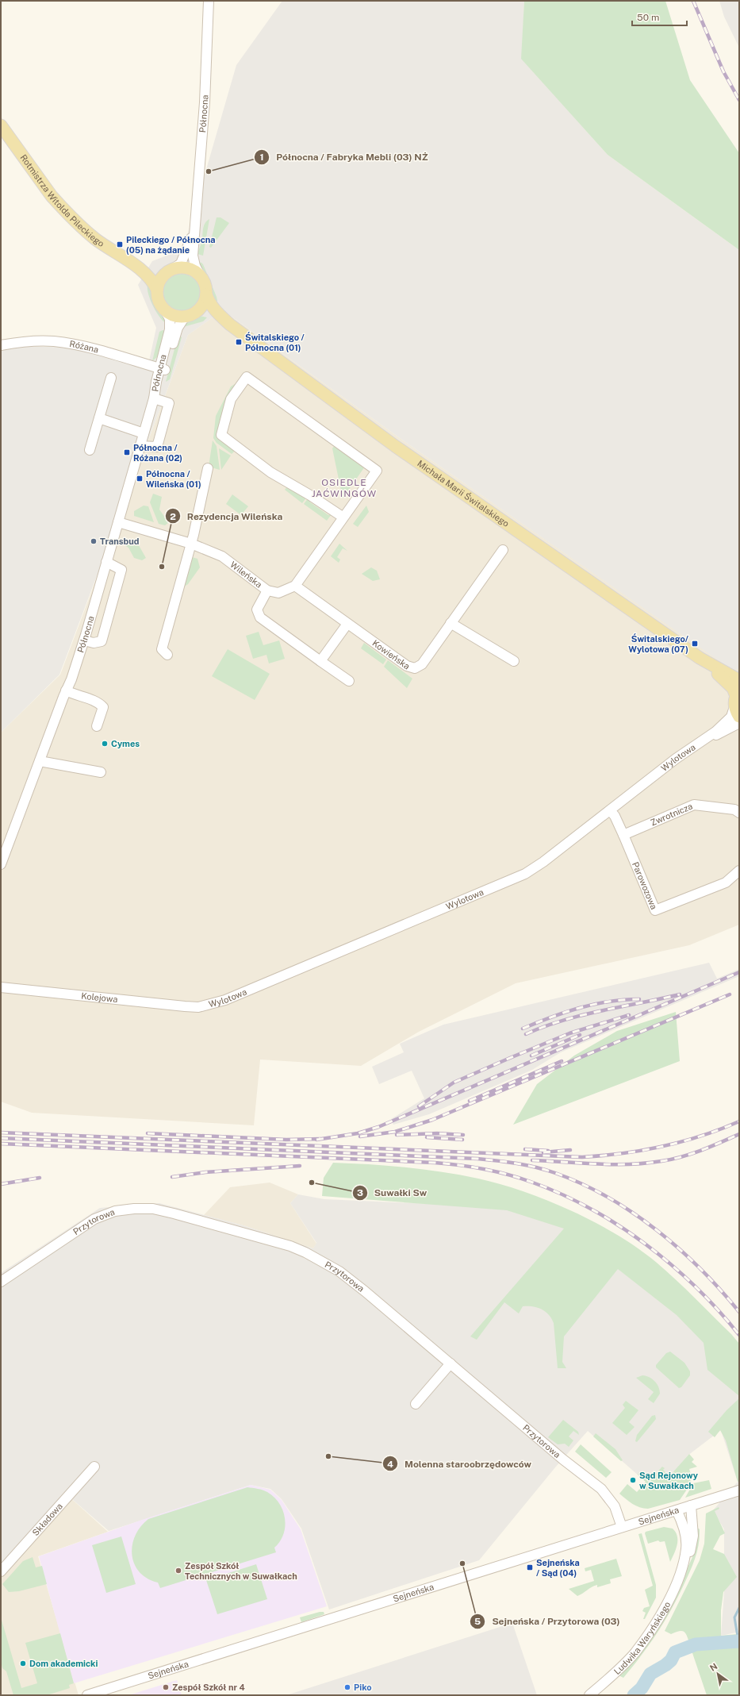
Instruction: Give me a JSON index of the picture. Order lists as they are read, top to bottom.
{
  "streets": {
    "main road": ["Rotmistrza Witolda Pileckiego", "Michała Marii Świtalskiego"],
    "street": [
      "Północna",
      "Różana",
      "Wileńska",
      "Kowieńska",
      "Wylotowa",
      "Zwrotnicza",
      "Parowozowa",
      "Kolejowa",
      "Przytorowa",
      "Sejneńska",
      "Składowa",
      "Ludwika Waryńskiego"
    ]
  },
  "crossings": [
    ["Północna", "Rotmistrza Witolda Pileckiego"],
    ["Północna", "Różana"],
    ["Północna", "Michała Marii Świtalskiego"],
    ["Północna", "Wileńska"],
    ["Rotmistrza Witolda Pileckiego", "Michała Marii Świtalskiego"],
    ["Michała Marii Świtalskiego", "Wylotowa"],
    ["Wileńska", "Kowieńska"],
    ["Wylotowa", "Parowozowa"],
    ["Wylotowa", "Kolejowa"],
    ["Zwrotnicza", "Parowozowa"],
    ["Przytorowa", "Sejneńska"],
    ["Sejneńska", "Ludwika Waryńskiego"]
  ],
  "districts": ["OSIEDLE JAĆWINGÓW"],
  "places": {
    "other": [
      "Północna / Fabryka Mebli (03) NŻ",
      "Transbud",
      "Rezydencja Wileńska",
      "Cymes",
      "Suwałki Sw",
      "Molenna staroobrzędowców",
      "Sąd Rejonowy w Suwałkach",
      "Sejneńska / Przytorowa (03)",
      "Zespół Szkół Technicznych w Suwałkach",
      "Dom akademicki",
      "Zespół Szkół nr 4",
      "Piko"
    ],
    "transit": [
      "Pileckiego / Północna (05) na żądanie",
      "Świtalskiego / Północna (01)",
      "Północna / Różana (02)",
      "Północna / Wileńska (01)",
      "Świtalskiego/ Wylotowa (07)",
      "Sejneńska / Sąd (04)"
    ]
  },
  "scale_bar": "50 m",
  "north": "top left"
}
